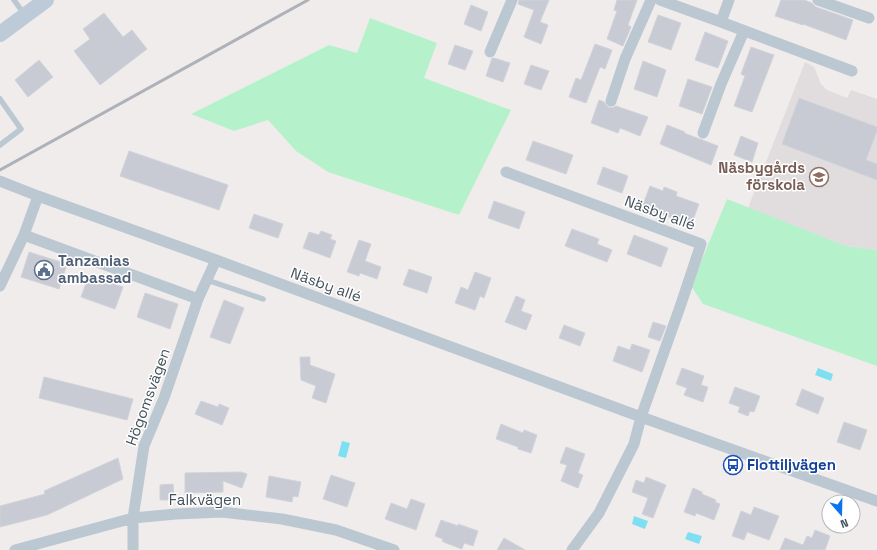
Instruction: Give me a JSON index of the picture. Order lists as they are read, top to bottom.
{
  "streets": {
    "street": ["Näsby allé", "Högomsvägen", "Falkvägen"]
  },
  "crossings": [
    ["Näsby allé", "Högomsvägen"],
    ["Högomsvägen", "Falkvägen"]
  ],
  "places": {
    "school or university": ["Näsbygårds förskola"],
    "public building": ["Tanzanias ambassad"],
    "bus stop": ["Flottiljvägen"]
  },
  "north": "bottom"
}
